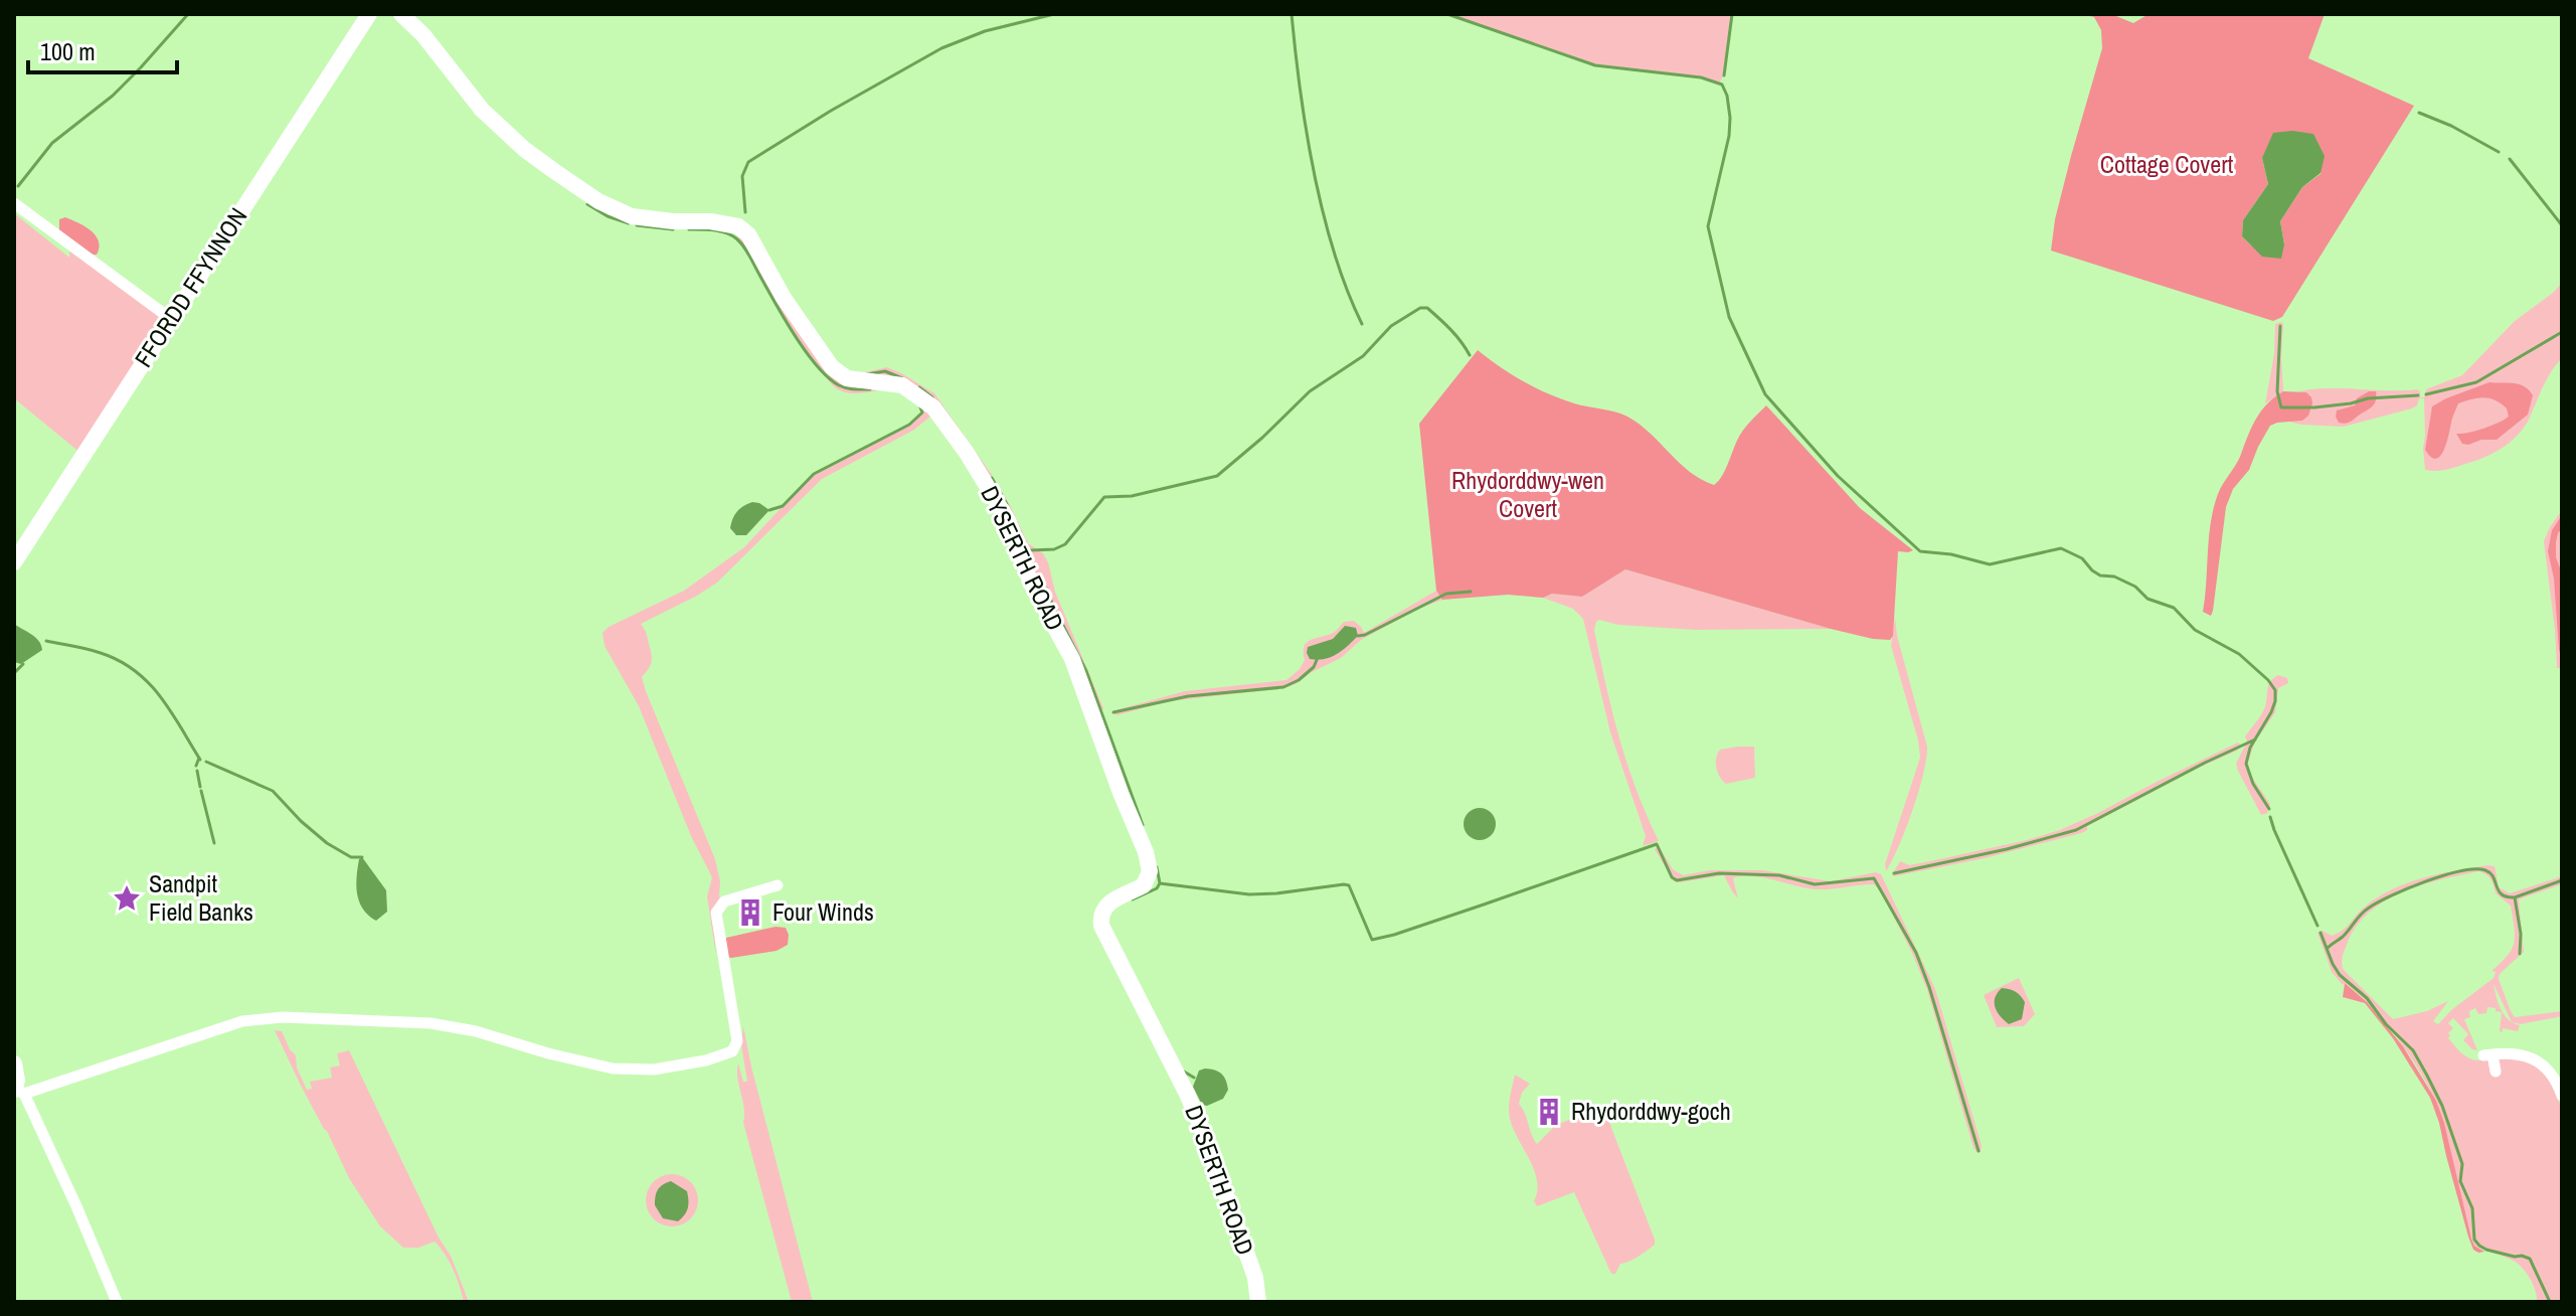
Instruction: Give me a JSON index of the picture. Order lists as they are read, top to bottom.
{
  "streets": {
    "main road": ["FFORDD FFYNNON", "DYSERTH ROAD"]
  },
  "parks": ["Cottage Covert", "Rhydorddwy-wen Covert"],
  "places": {
    "place": ["Sandpit Field Banks"],
    "building": ["Four Winds", "Rhydorddwy-goch"]
  },
  "scale_bar": "100 m"
}
